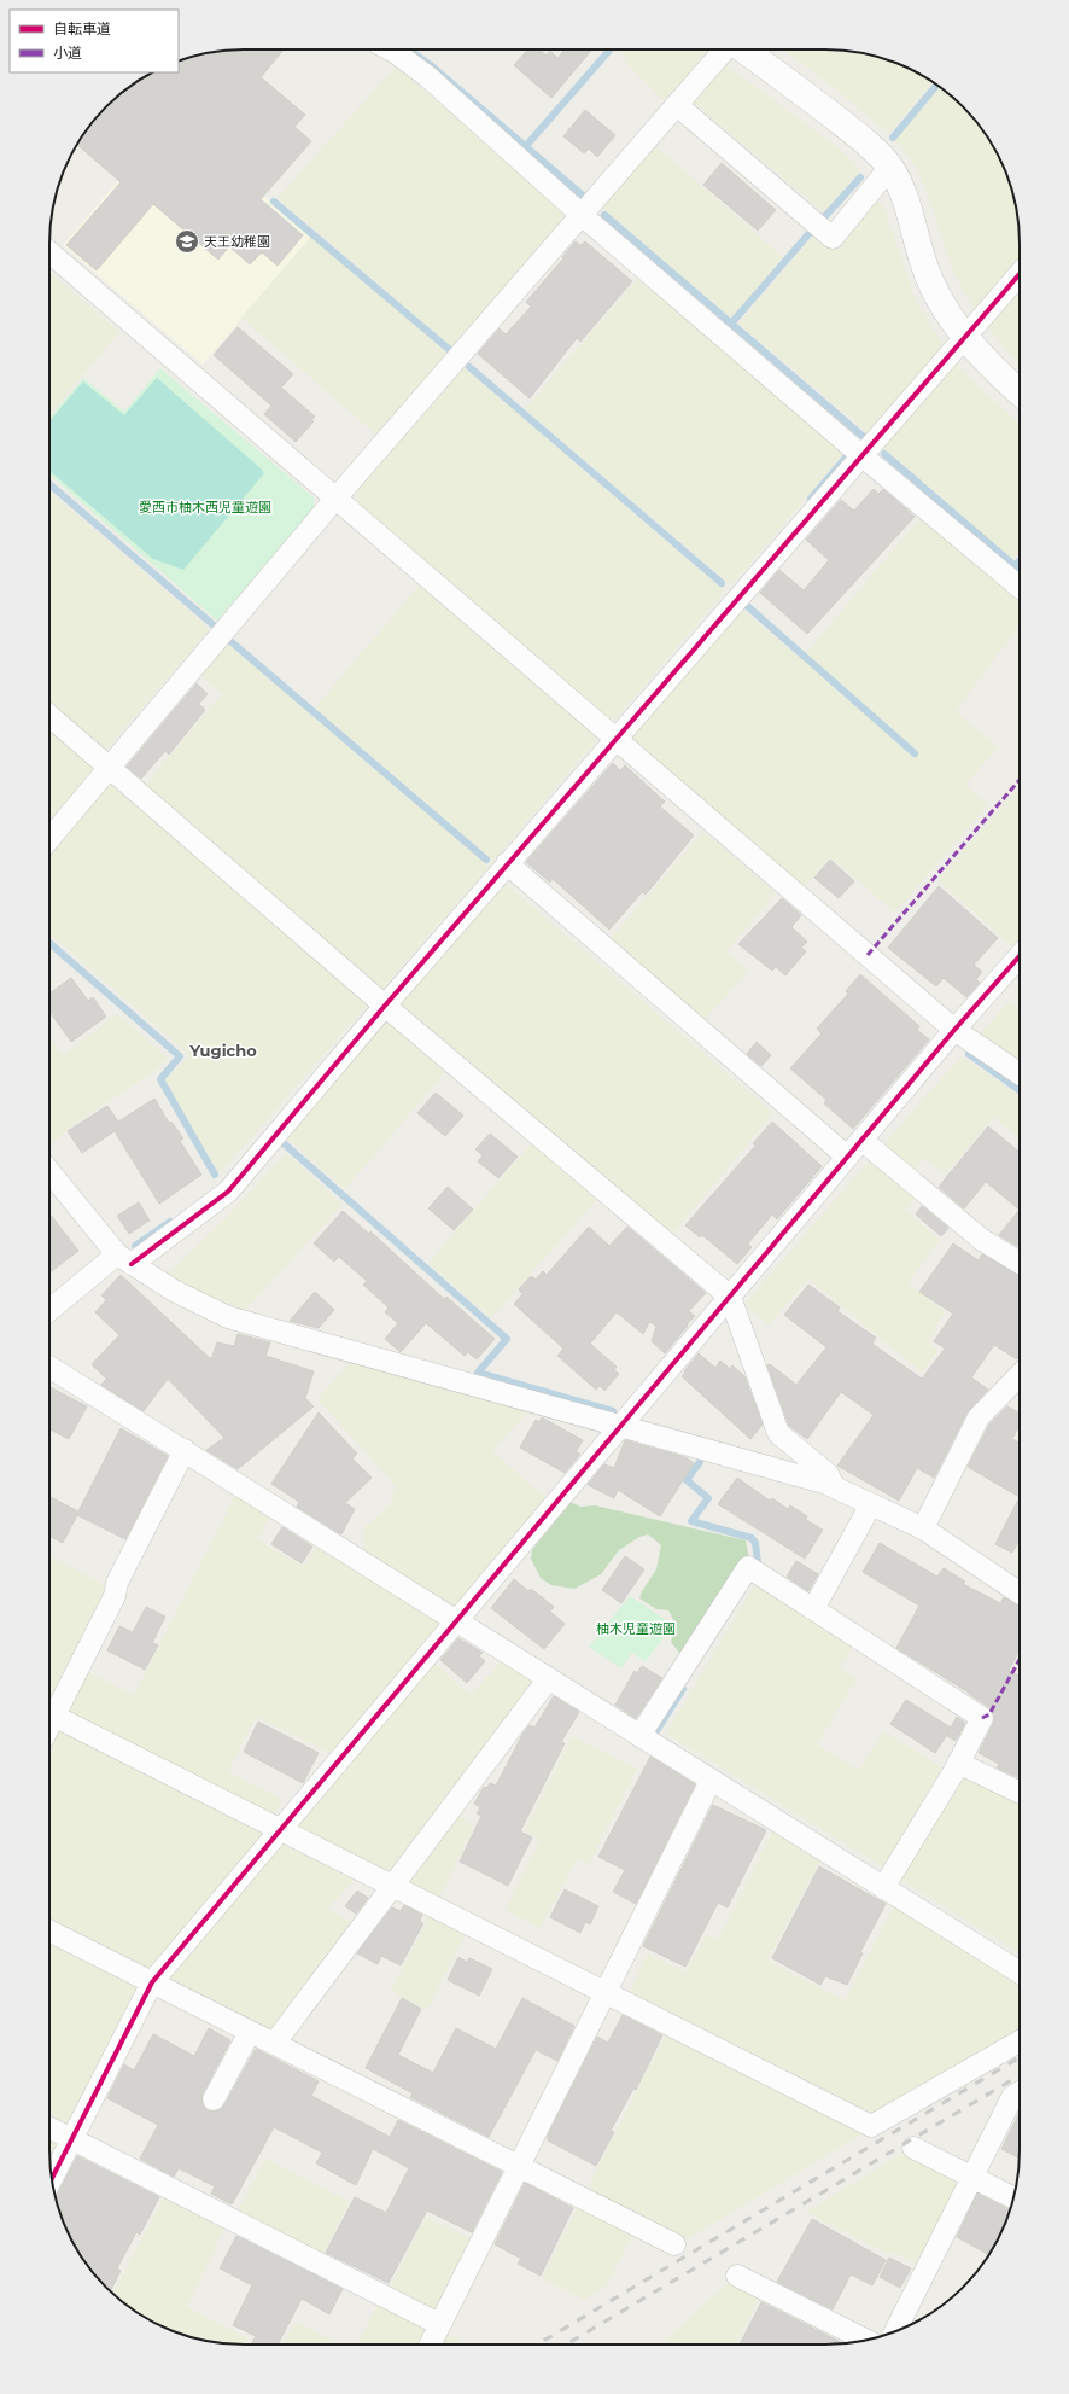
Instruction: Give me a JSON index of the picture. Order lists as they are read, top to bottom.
{
  "districts": ["Yugicho"],
  "parks": ["愛西市柚木西児童遊園", "柚木児童遊園"],
  "places": {
    "school or university": ["天王幼稚園"]
  },
  "legend": ["自転車道", "小道"]
}
